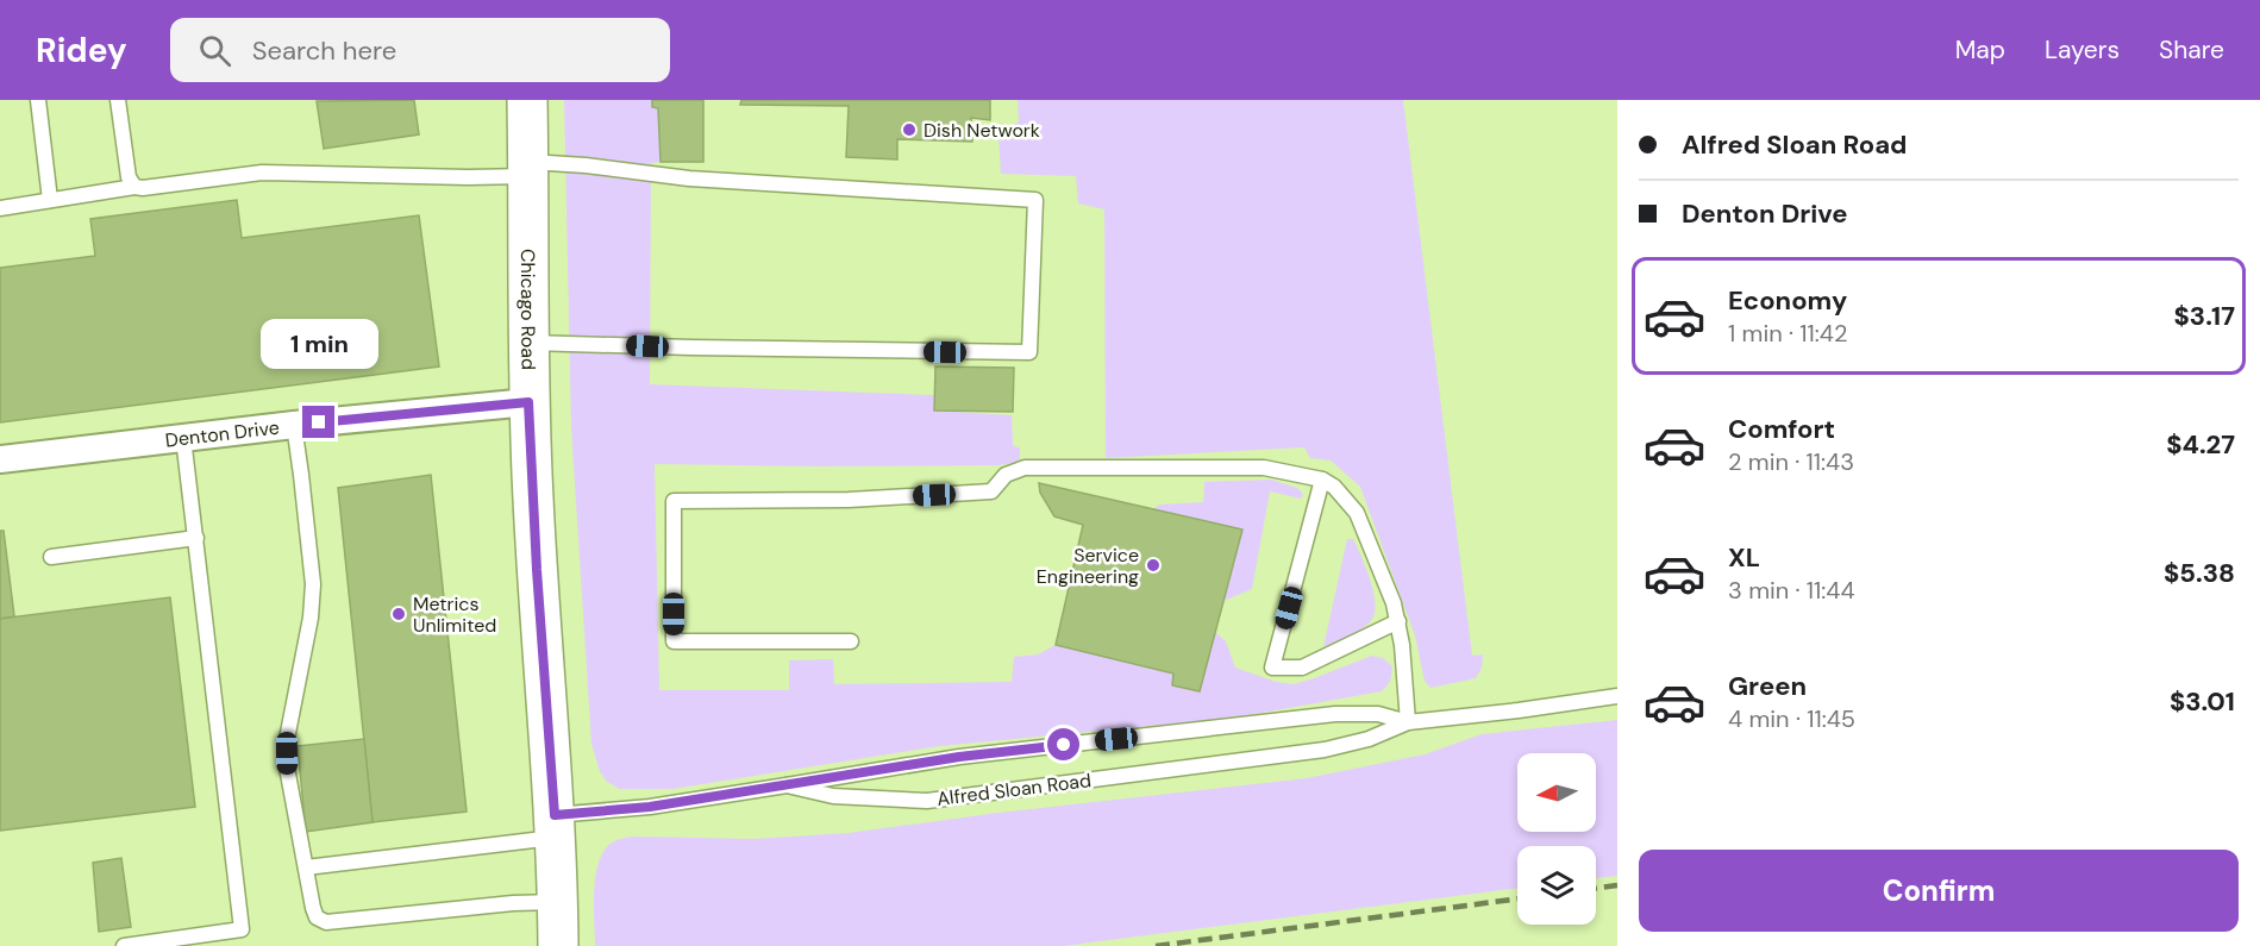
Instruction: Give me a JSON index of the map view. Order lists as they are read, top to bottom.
{
  "streets": {
    "main road": ["Chicago Road"],
    "street": ["Denton Drive"],
    "lane": ["Alfred Sloan Road"]
  },
  "crossings": [
    ["Chicago Road", "Denton Drive"],
    ["Chicago Road", "Alfred Sloan Road"]
  ],
  "places": ["Dish Network", "Service Engineering", "Metrics Unlimited"],
  "north": "left",
  "page": {
    "header": "Ridey",
    "search": "Search here",
    "nav": ["Map", "Layers", "Share"],
    "banner": ["Alfred Sloan Road", "Denton Drive"],
    "list": [
      {
        "name": "Economy",
        "note": "1 min · 11:42",
        "value": "$3.17"
      },
      {
        "name": "Comfort",
        "note": "2 min · 11:43",
        "value": "$4.27"
      },
      {
        "name": "XL",
        "note": "3 min · 11:44",
        "value": "$5.38"
      },
      {
        "name": "Green",
        "note": "4 min · 11:45",
        "value": "$3.01"
      }
    ],
    "bubble": "1 min",
    "buttons": "Confirm"
  }
}
